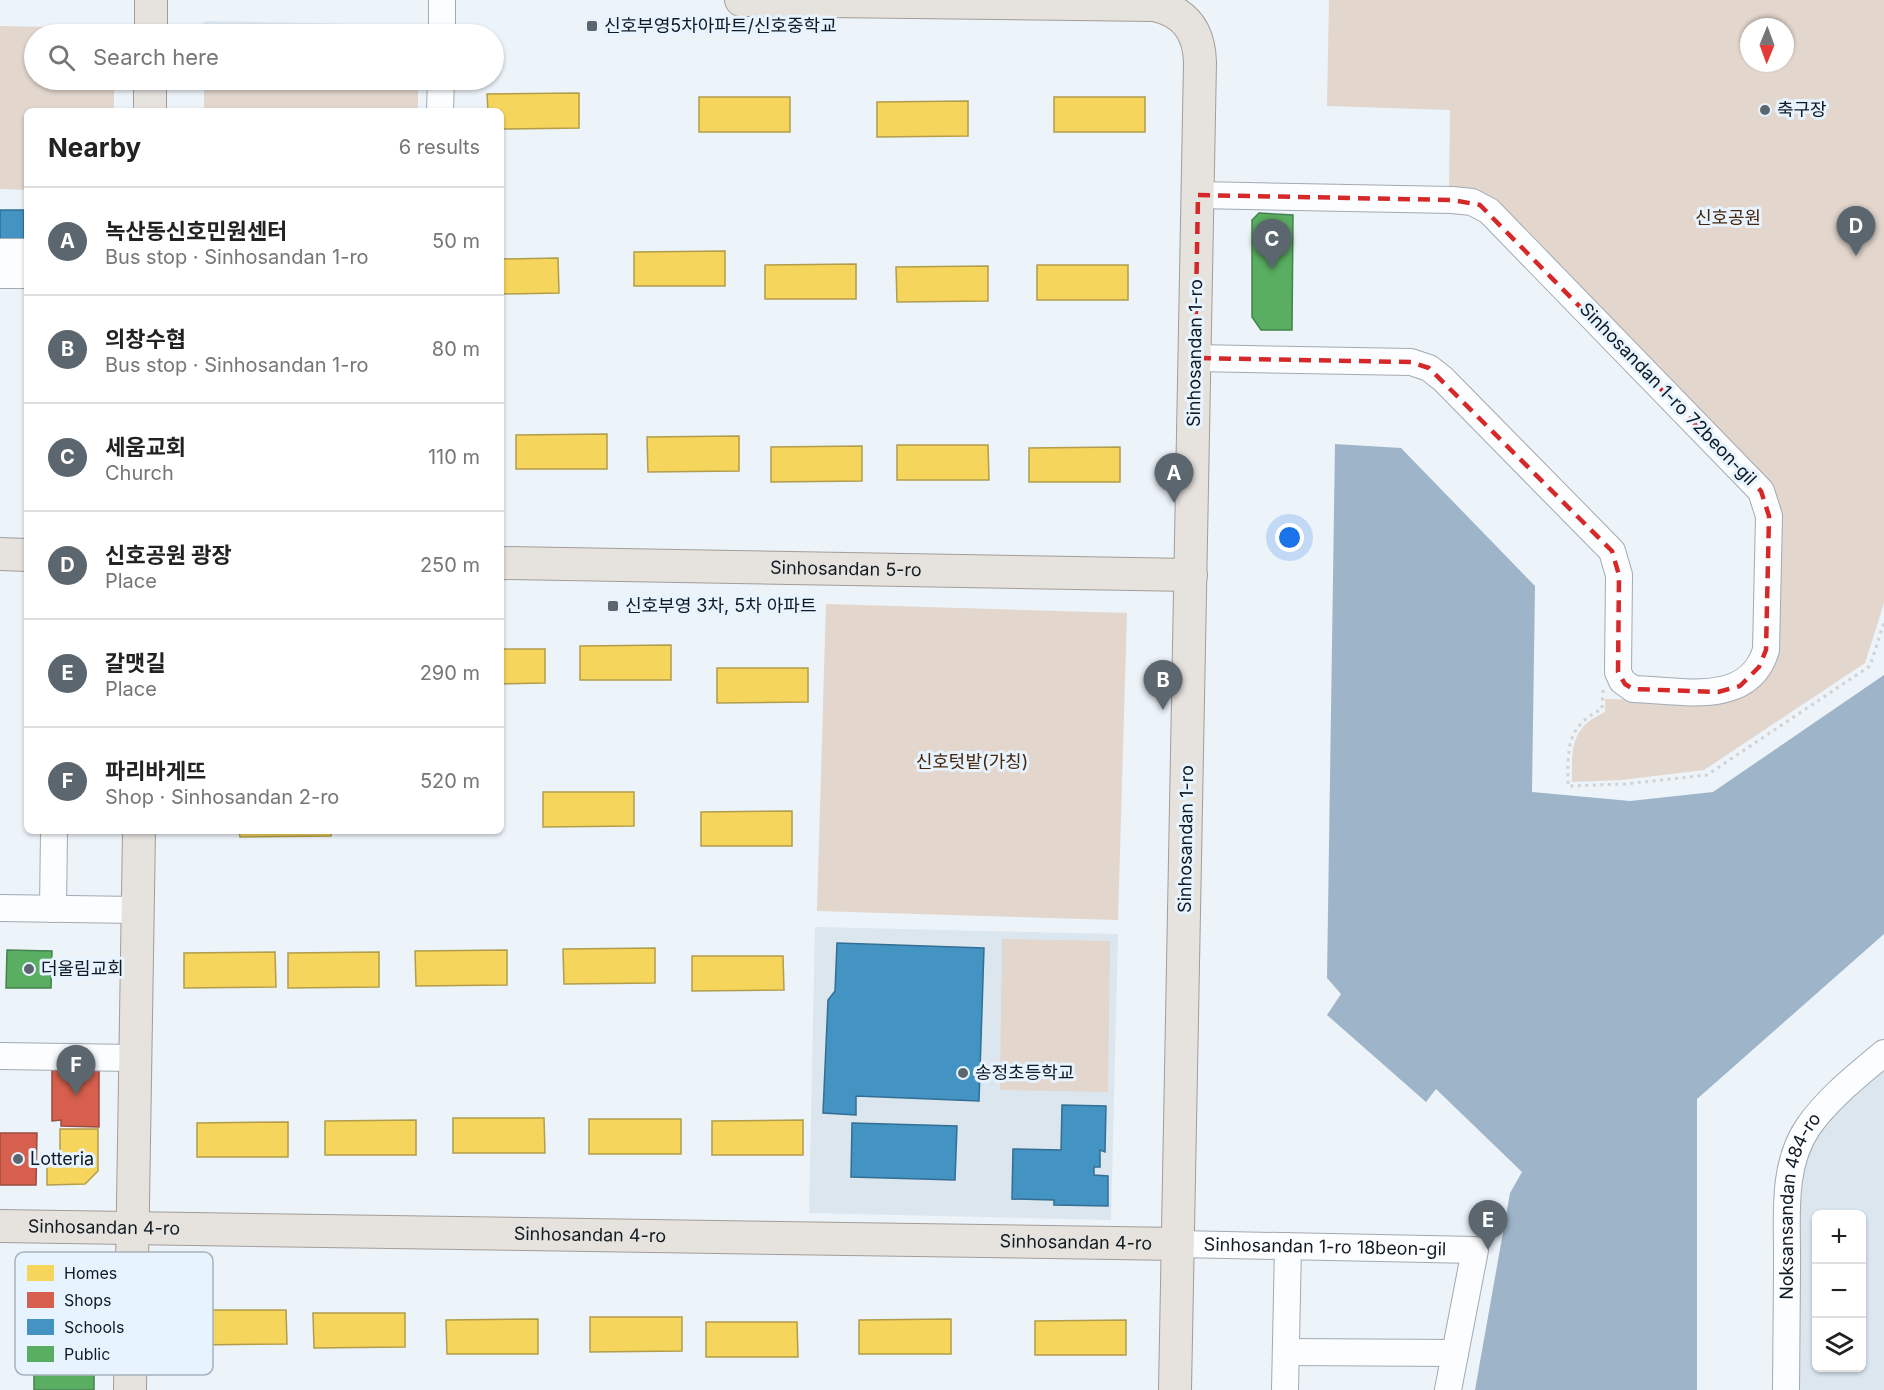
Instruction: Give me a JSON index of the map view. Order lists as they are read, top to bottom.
{
  "streets": {
    "main road": ["Sinhosandan 1-ro", "Sinhosandan 5-ro", "Sinhosandan 4-ro"],
    "street": ["Sinhosandan 1-ro 72beon-gil", "Noksansandan 484-ro", "Sinhosandan 1-ro 18beon-gil"]
  },
  "crossings": [
    ["Sinhosandan 1-ro", "Sinhosandan 1-ro 72beon-gil"],
    ["Sinhosandan 1-ro", "Sinhosandan 5-ro"],
    ["Sinhosandan 1-ro", "Sinhosandan 4-ro"],
    ["Sinhosandan 1-ro", "Sinhosandan 1-ro 18beon-gil"],
    ["Sinhosandan 4-ro", "Sinhosandan 1-ro 18beon-gil"]
  ],
  "parks": ["신호공원", "신호텃밭(가칭)"],
  "places": {
    "transit": ["신호부영5차아파트/신호중학교", "신호부영 3차, 5차 아파트"],
    "other": [
      "축구장",
      "더울림교회",
      "송정초등학교",
      "Lotteria"
    ]
  },
  "legend": [
    "Homes",
    "Shops",
    "Schools",
    "Public"
  ],
  "north": "bottom",
  "page": {
    "search": "Search here",
    "heading": ["Nearby", "6 results"],
    "list": [
      {
        "mark": "A",
        "name": "녹산동신호민원센터",
        "note": "Bus stop · Sinhosandan 1-ro",
        "value": "50 m"
      },
      {
        "mark": "B",
        "name": "의창수협",
        "note": "Bus stop · Sinhosandan 1-ro",
        "value": "80 m"
      },
      {
        "mark": "C",
        "name": "세움교회",
        "note": "Church",
        "value": "110 m"
      },
      {
        "mark": "D",
        "name": "신호공원 광장",
        "note": "Place",
        "value": "250 m"
      },
      {
        "mark": "E",
        "name": "갈맷길",
        "note": "Place",
        "value": "290 m"
      },
      {
        "mark": "F",
        "name": "파리바게뜨",
        "note": "Shop · Sinhosandan 2-ro",
        "value": "520 m"
      }
    ],
    "pins": [
      "D",
      "C",
      "A",
      "B",
      "F",
      "E"
    ],
    "map_buttons": ["+", "−"]
  }
}
